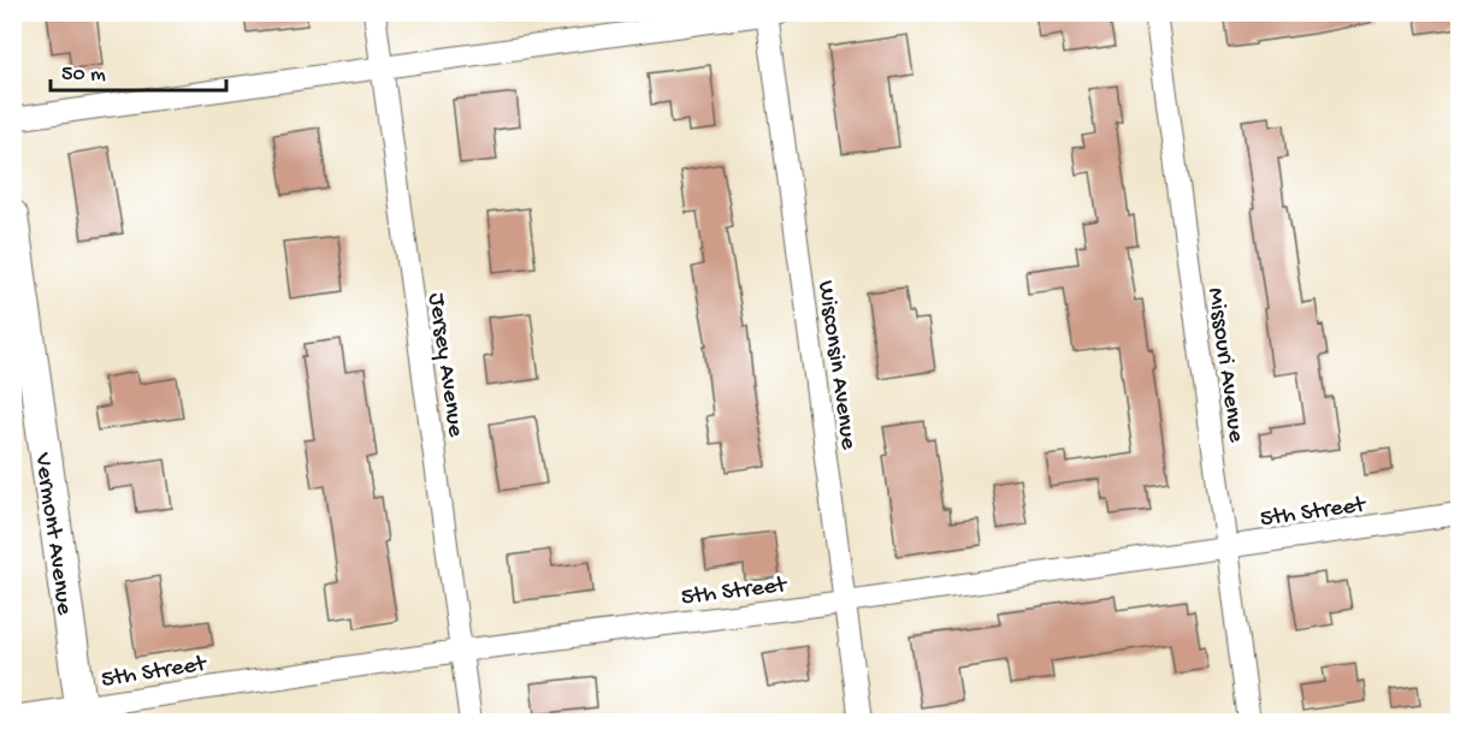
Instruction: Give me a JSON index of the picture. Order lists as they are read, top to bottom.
{
  "streets": {
    "street": [
      "Jersey Avenue",
      "Wisconsin Avenue",
      "Missouri Avenue",
      "5th Street",
      "Vermont Avenue"
    ]
  },
  "crossings": [
    ["Jersey Avenue", "5th Street"],
    ["Wisconsin Avenue", "5th Street"],
    ["Missouri Avenue", "5th Street"],
    ["5th Street", "Vermont Avenue"]
  ],
  "scale_bar": "50 m"
}
